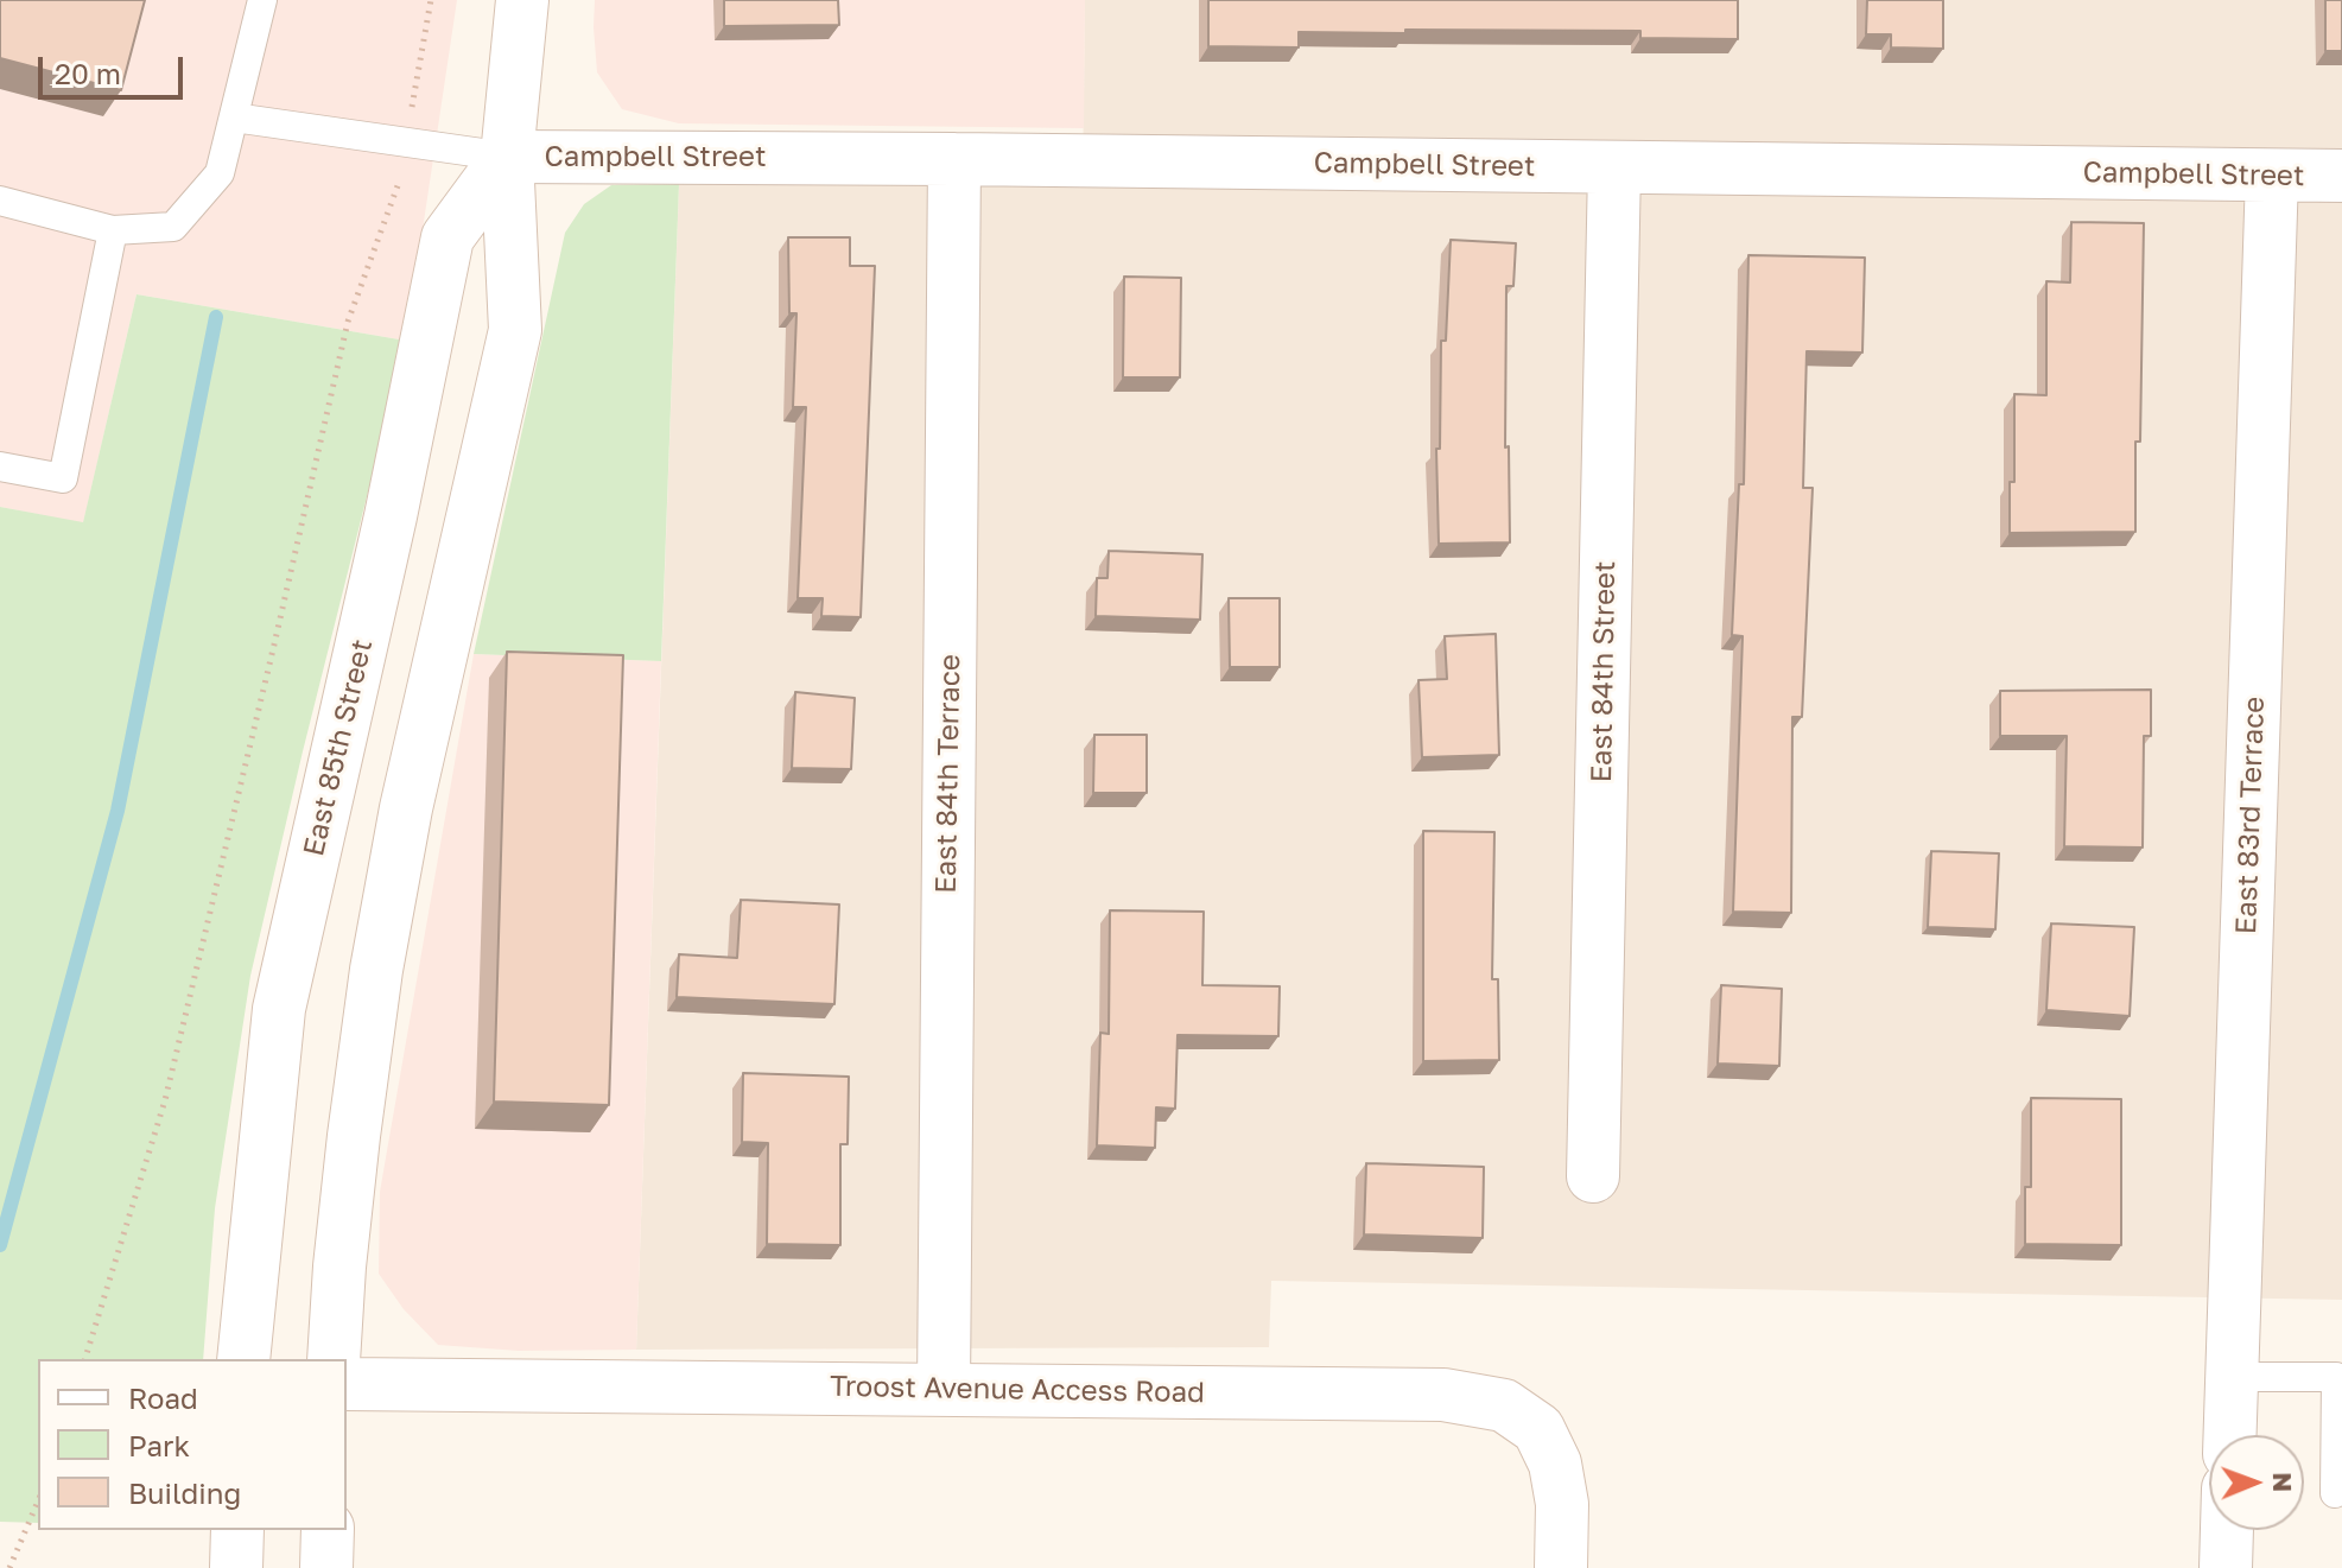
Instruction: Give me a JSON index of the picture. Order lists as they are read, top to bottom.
{
  "streets": {
    "street": [
      "Campbell Street",
      "East 84th Street",
      "East 85th Street",
      "East 84th Terrace",
      "East 83rd Terrace",
      "Troost Avenue Access Road"
    ]
  },
  "crossings": [
    ["Campbell Street", "East 84th Street"],
    ["Campbell Street", "East 85th Street"],
    ["Campbell Street", "East 84th Terrace"],
    ["Campbell Street", "East 83rd Terrace"],
    ["East 84th Terrace", "Troost Avenue Access Road"]
  ],
  "legend": ["Road", "Park", "Building"],
  "scale_bar": "20 m",
  "north": "right"
}
